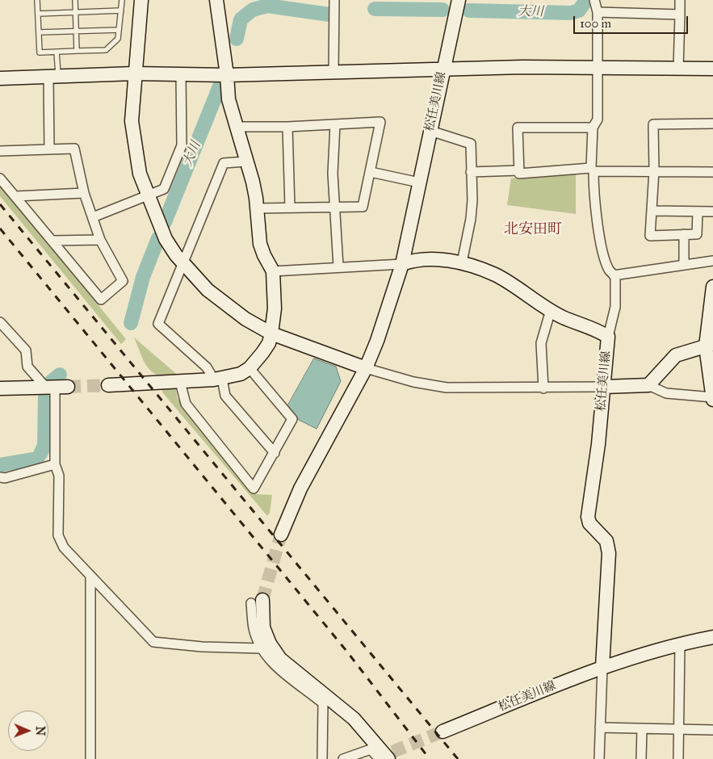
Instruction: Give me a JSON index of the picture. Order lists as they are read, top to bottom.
{
  "streets": {
    "street": ["松任美川線"]
  },
  "districts": ["北安田町"],
  "water": ["大川"],
  "scale_bar": "100 m",
  "north": "right"
}
